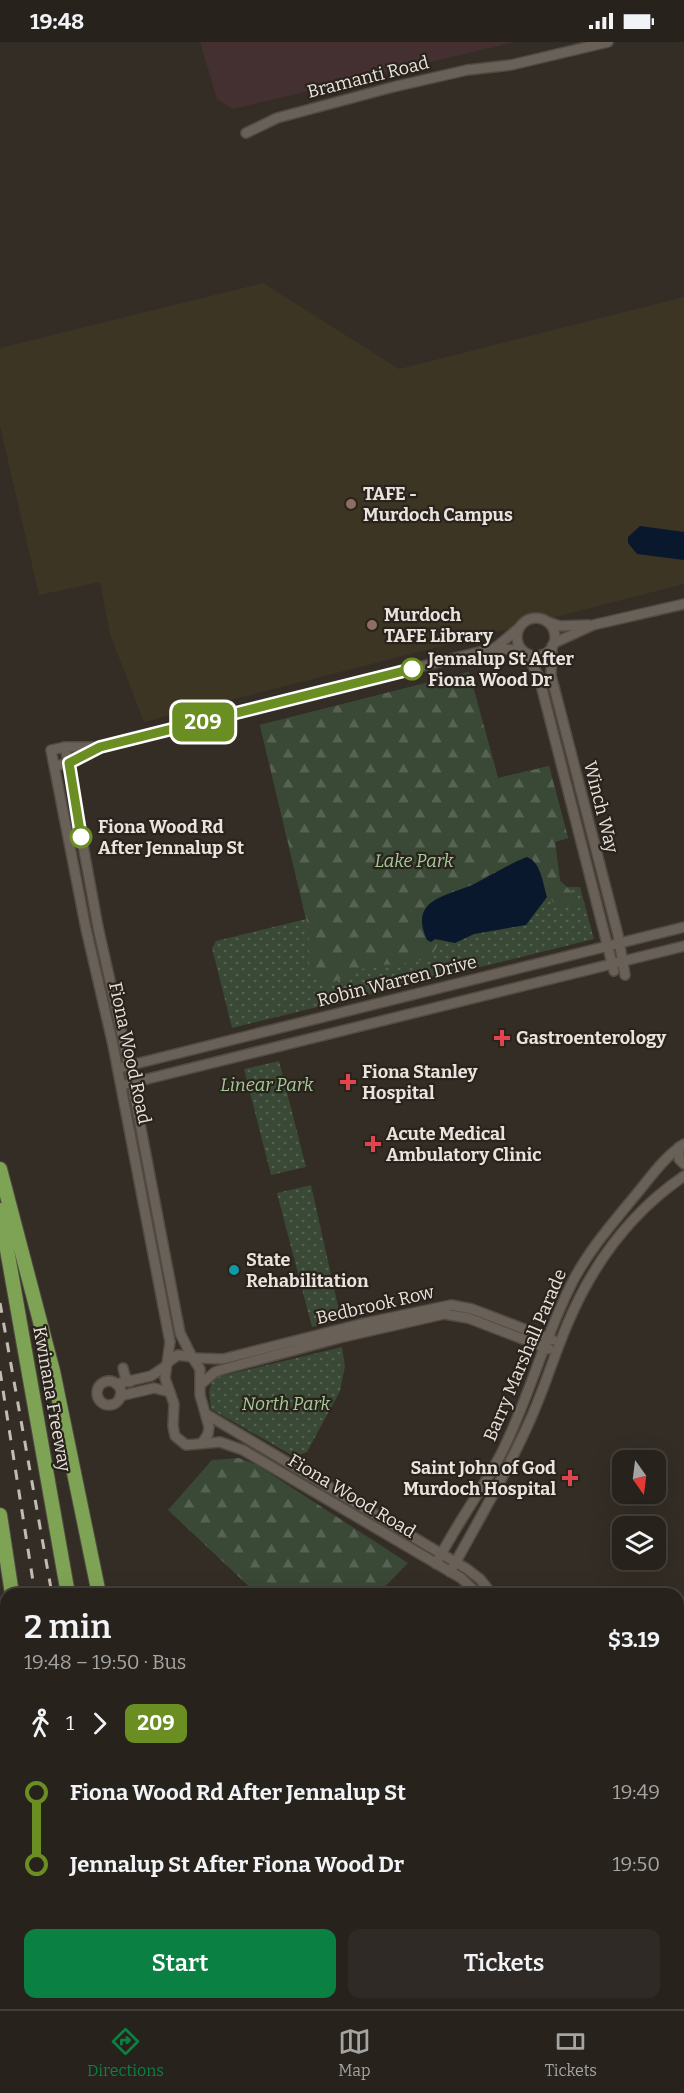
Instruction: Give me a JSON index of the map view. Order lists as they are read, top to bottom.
{
  "streets": {
    "highway": ["Kwinana Freeway"],
    "street": [
      "Bramanti Road",
      "Winch Way",
      "Robin Warren Drive",
      "Fiona Wood Road",
      "Bedbrook Row",
      "Barry Marshall Parade"
    ]
  },
  "crossings": [
    ["Winch Way", "Robin Warren Drive"],
    ["Robin Warren Drive", "Fiona Wood Road"],
    ["Fiona Wood Road", "Bedbrook Row"],
    ["Fiona Wood Road", "Barry Marshall Parade"],
    ["Bedbrook Row", "Barry Marshall Parade"]
  ],
  "parks": ["Lake Park", "Linear Park", "North Park"],
  "places": {
    "other": [
      "TAFE - Murdoch Campus",
      "Murdoch TAFE Library",
      "Jennalup St After Fiona Wood Dr",
      "Fiona Wood Rd After Jennalup St",
      "State Rehabilitation"
    ],
    "health": [
      "Gastroenterology",
      "Fiona Stanley Hospital",
      "Acute Medical Ambulatory Clinic",
      "Saint John of God Murdoch Hospital"
    ]
  },
  "lines": ["bus line 209"],
  "north": "bottom",
  "page": {
    "status": "19:48",
    "on_map": "209",
    "heading": ["2 min", "19:48 – 19:50 · Bus", "$3.19"],
    "legs": ["1", "209"],
    "list": [
      {
        "name": "Fiona Wood Rd After Jennalup St",
        "value": "19:49"
      },
      {
        "name": "Jennalup St After Fiona Wood Dr",
        "value": "19:50"
      }
    ],
    "buttons": ["Start", "Tickets"],
    "tabs": ["Directions", "Map", "Tickets"]
  }
}
